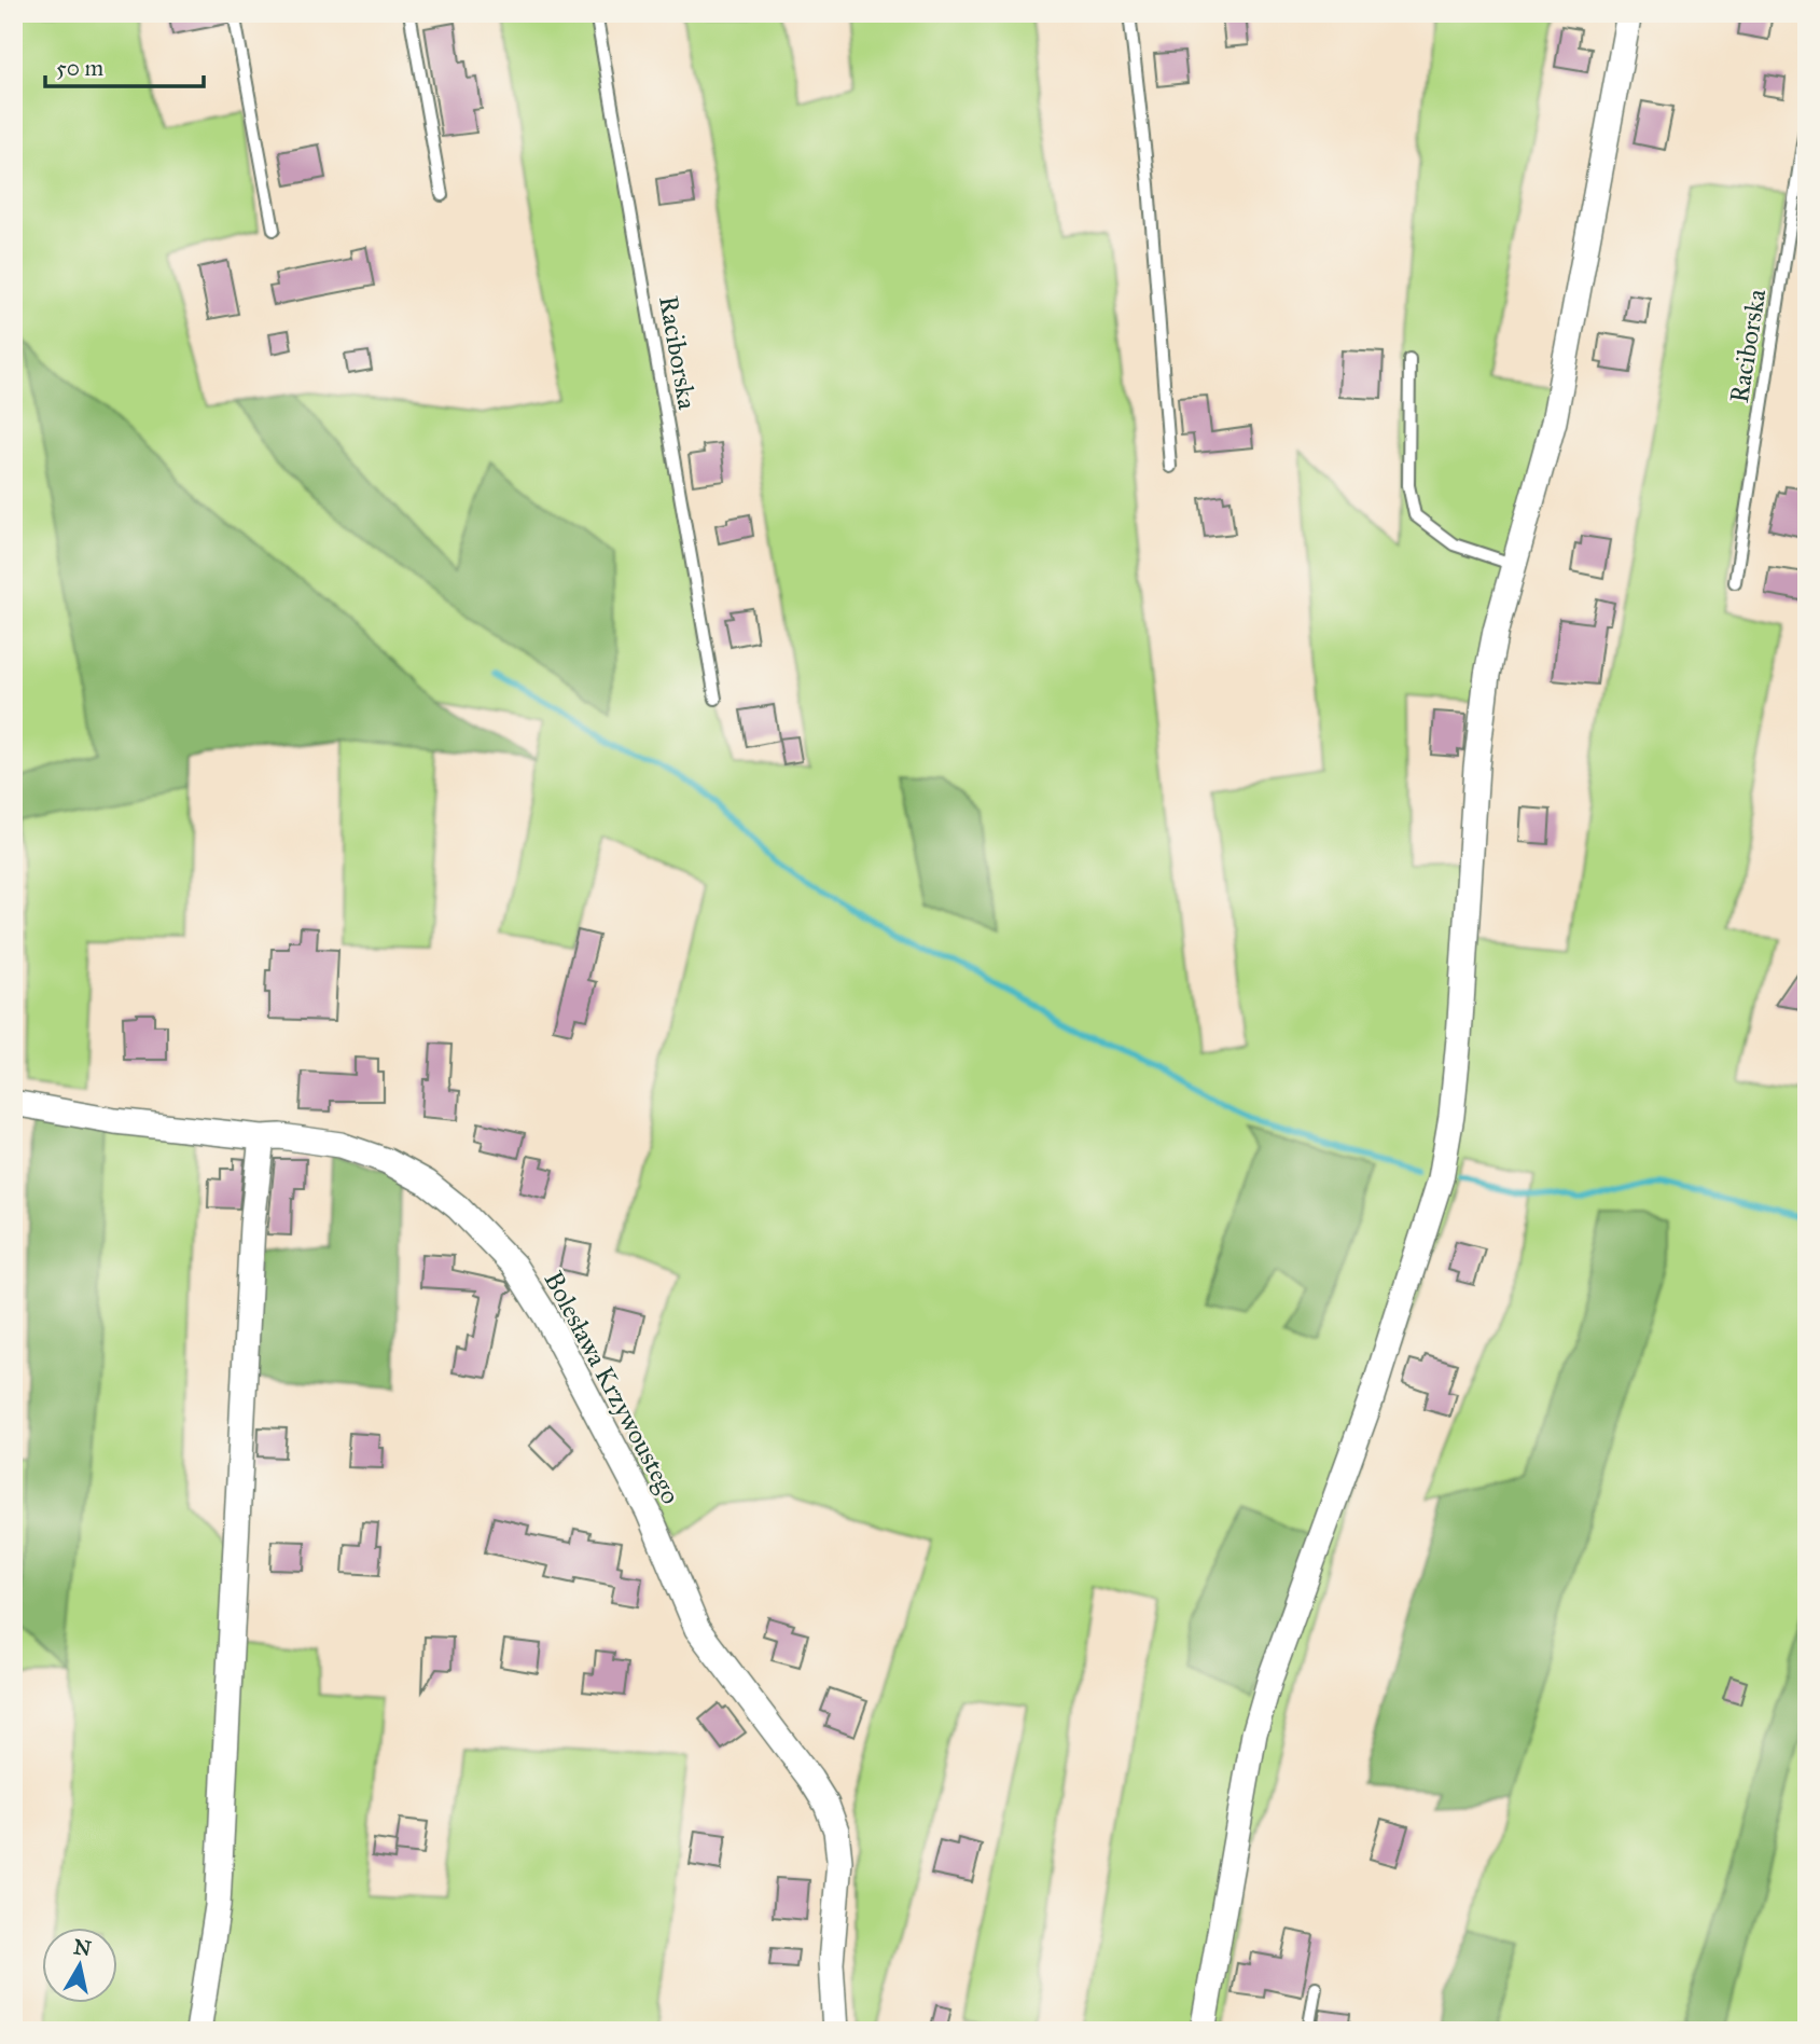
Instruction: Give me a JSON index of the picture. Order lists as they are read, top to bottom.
{
  "streets": {
    "street": ["Bolesława Krzywoustego"],
    "lane": ["Raciborska"]
  },
  "scale_bar": "50 m",
  "north": "top"
}
